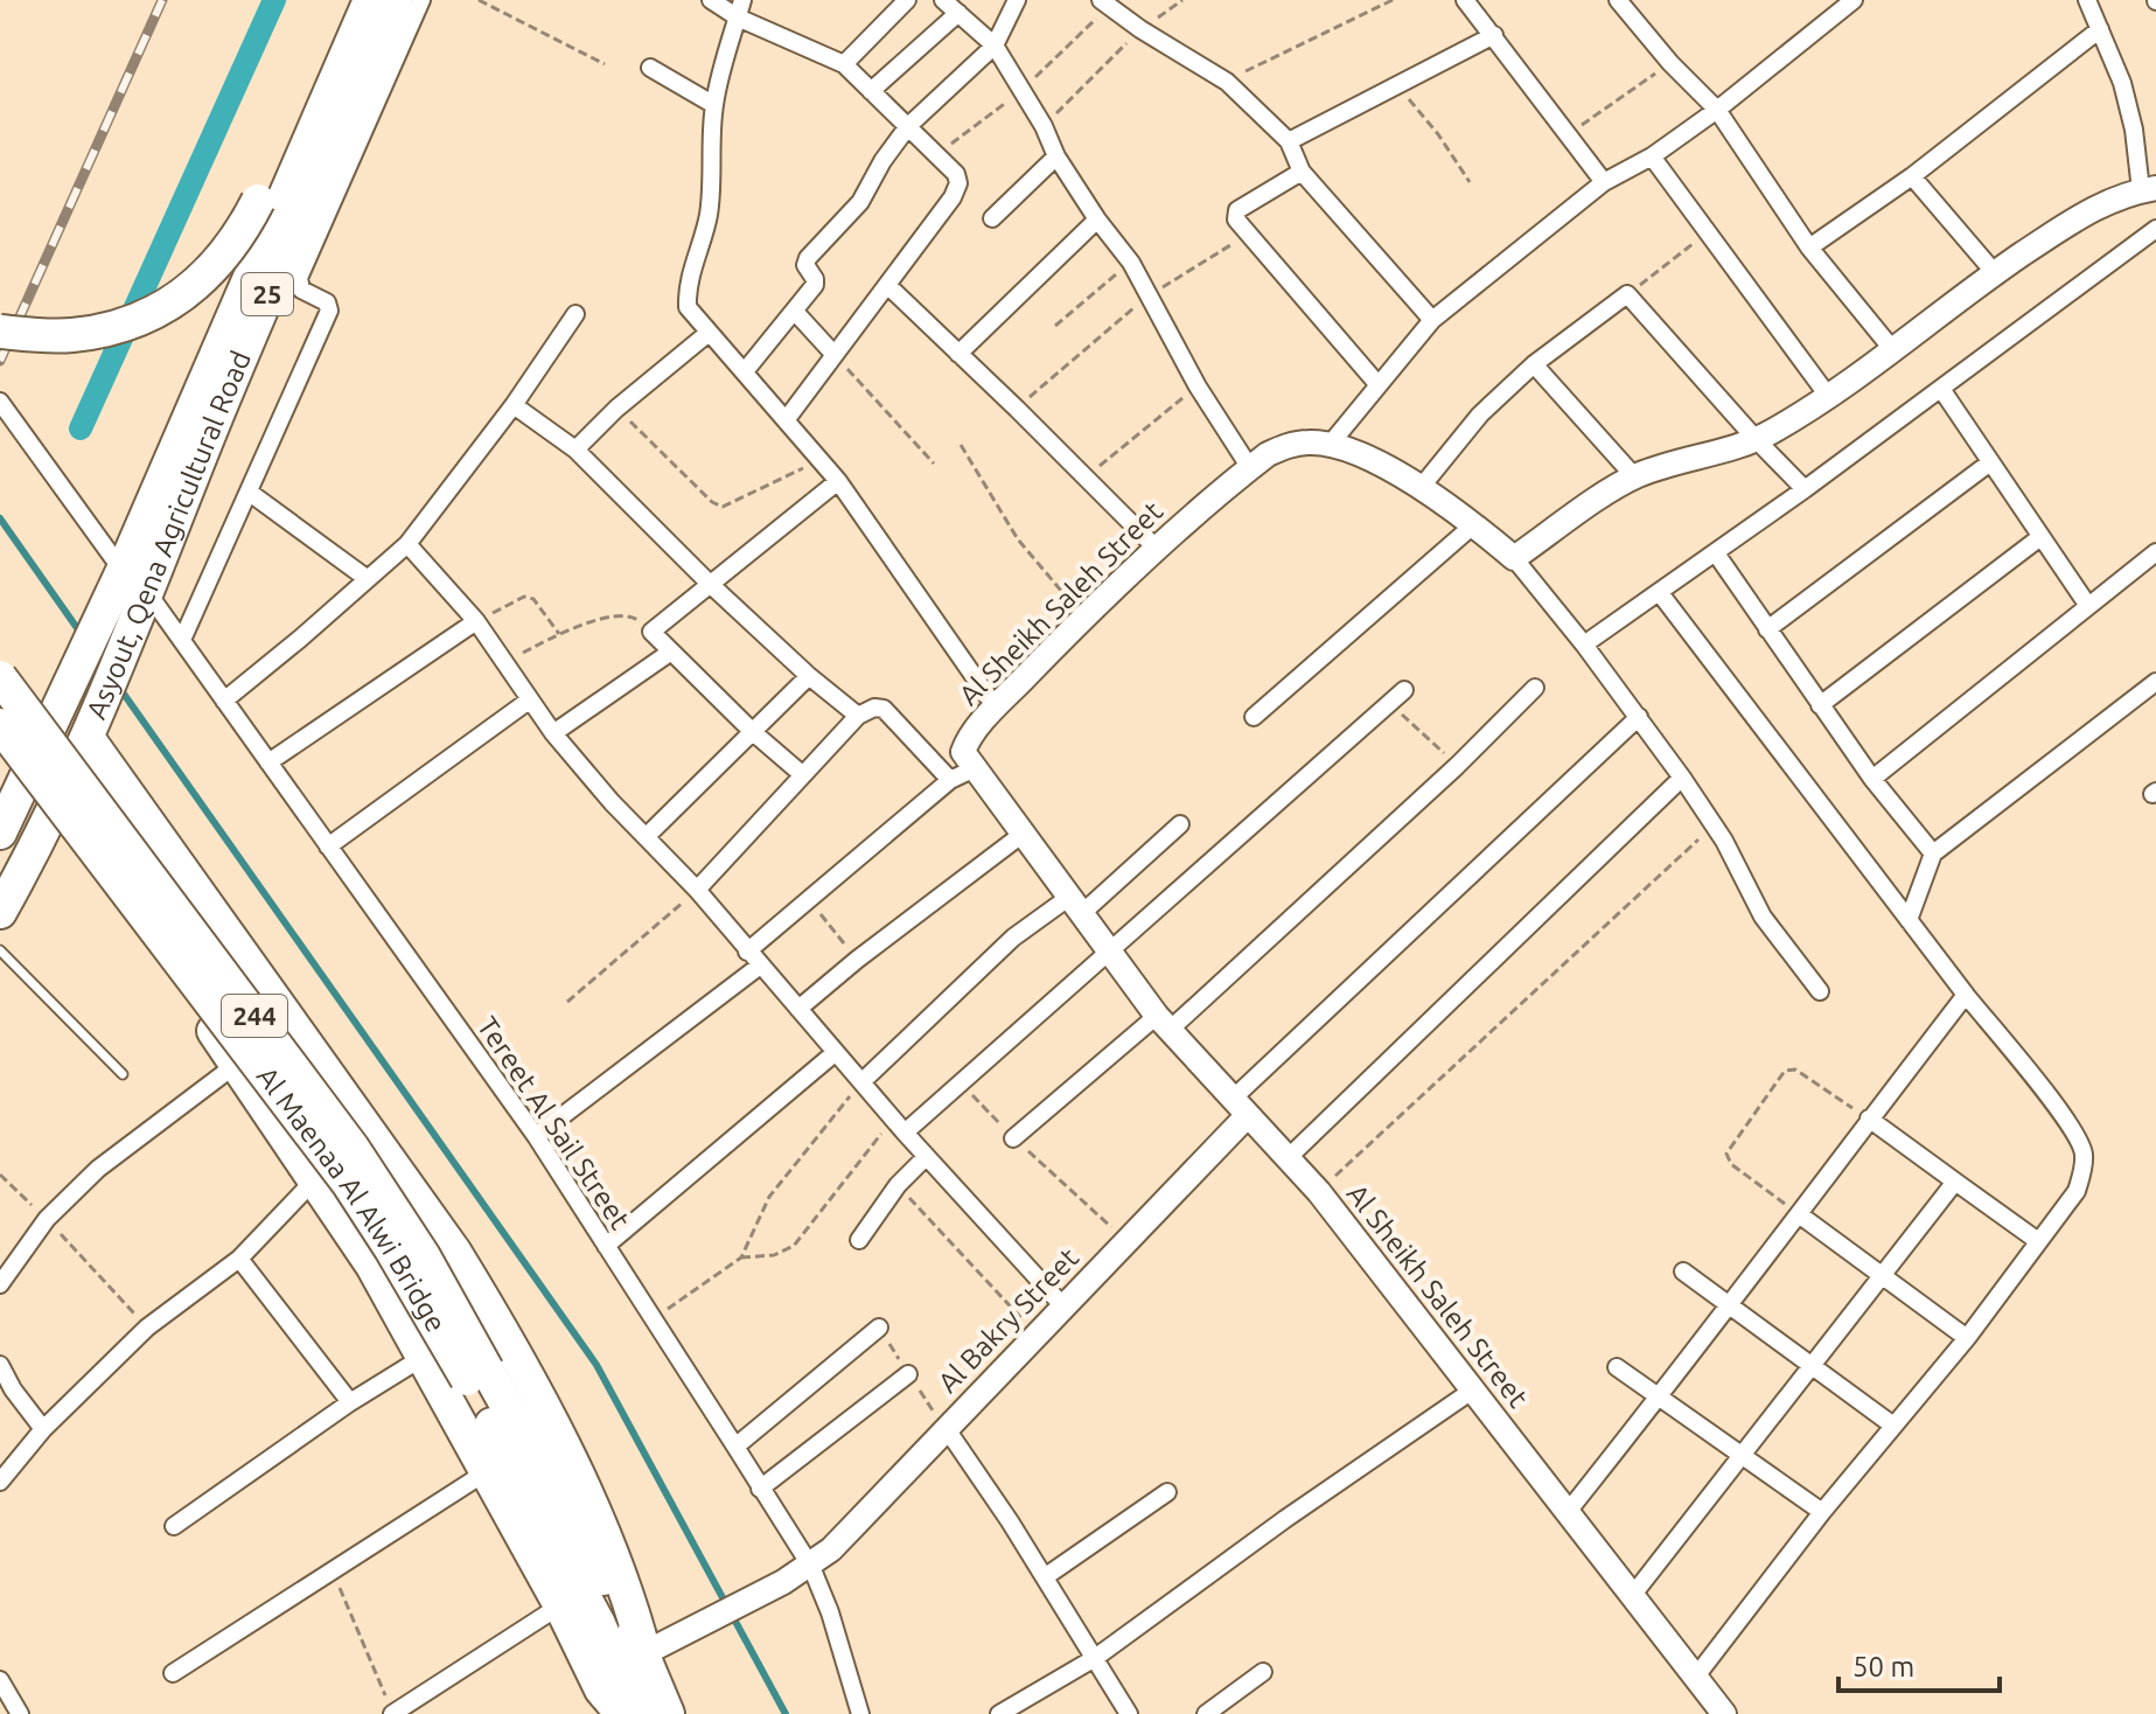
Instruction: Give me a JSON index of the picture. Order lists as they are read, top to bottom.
{
  "streets": {
    "highway": [
      "25",
      "Asyout, Qena Agricultural Road",
      "244",
      "Al Maenaa Al Alwi Bridge"
    ],
    "street": ["Al Sheikh Saleh Street", "Tereet Al Sail Street", "Al Bakry Street"]
  },
  "crossings": [
    ["25", "Asyout, Qena Agricultural Road"],
    ["Asyout, Qena Agricultural Road", "Tereet Al Sail Street"],
    ["Al Sheikh Saleh Street", "Al Bakry Street"],
    ["244", "Al Maenaa Al Alwi Bridge"],
    ["244", "Al Bakry Street"],
    ["Tereet Al Sail Street", "Al Bakry Street"],
    ["Al Maenaa Al Alwi Bridge", "Al Bakry Street"]
  ],
  "scale_bar": "50 m"
}
